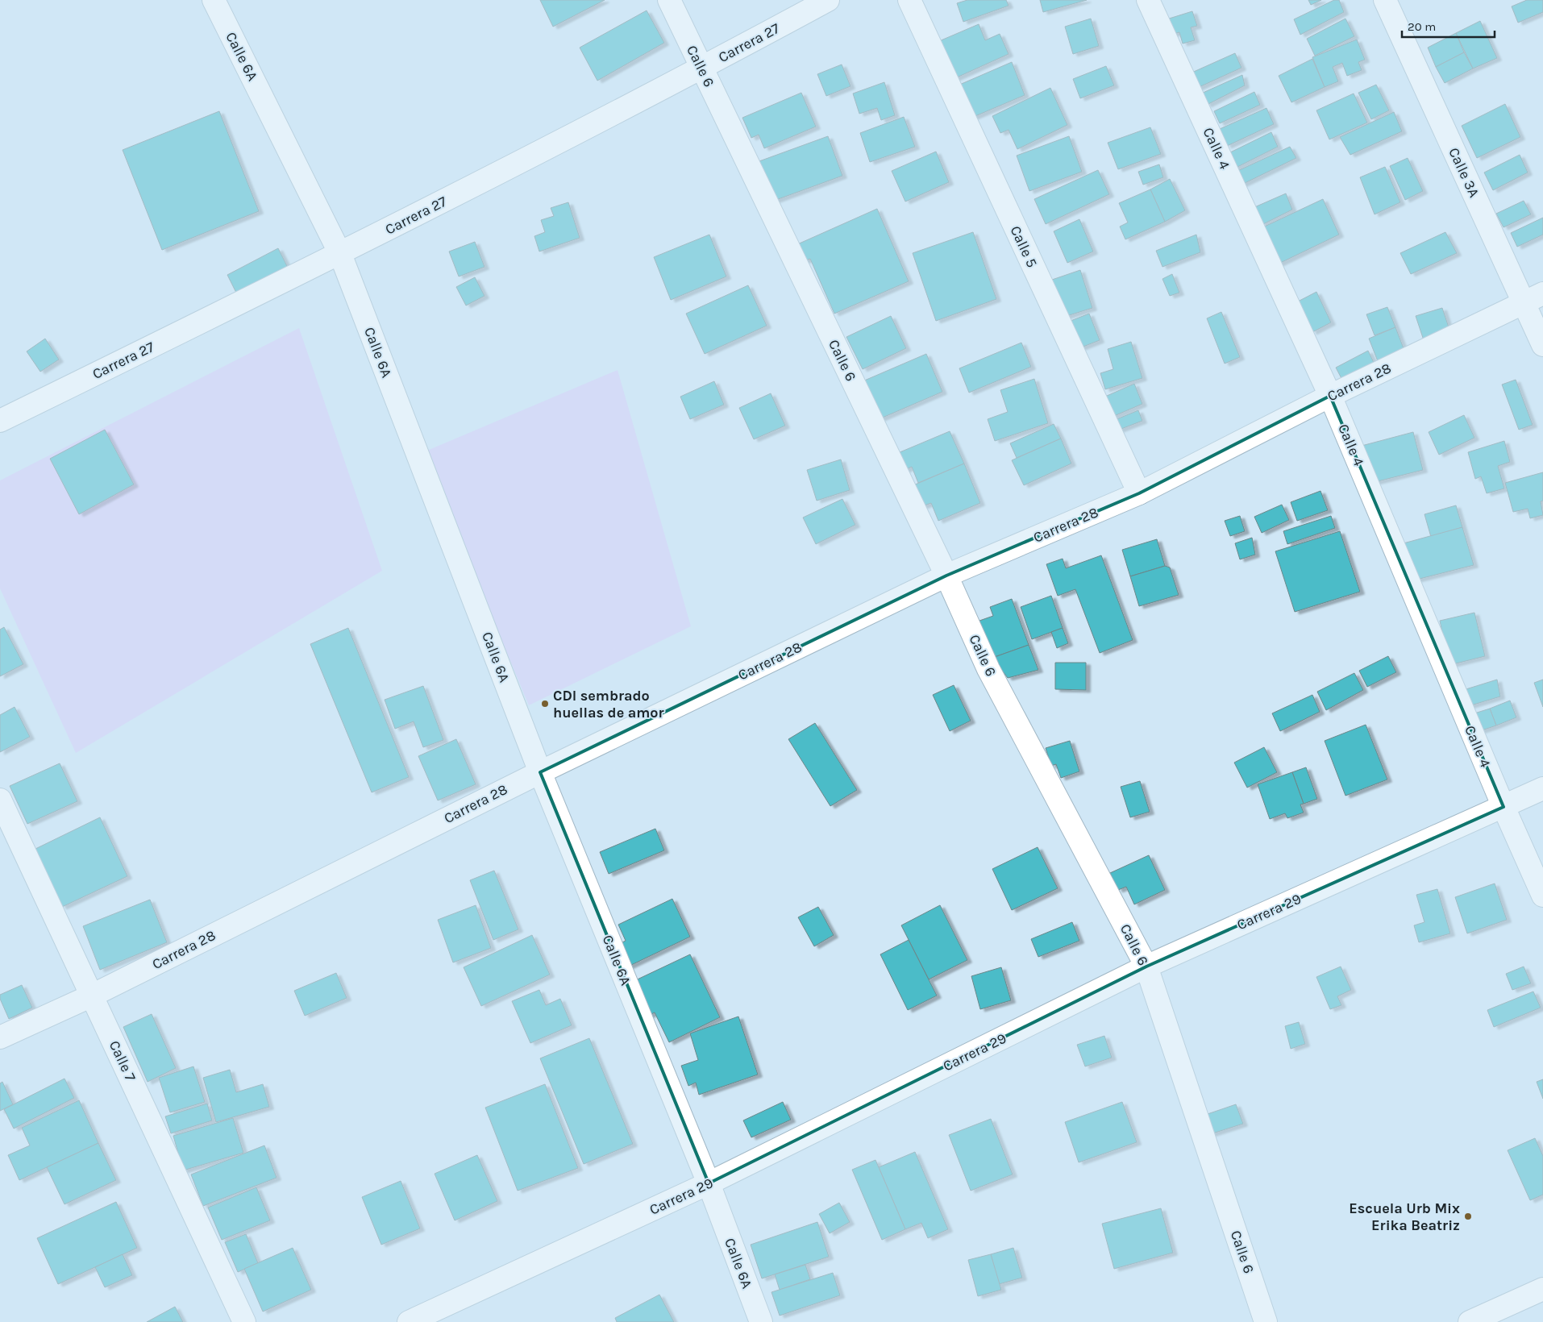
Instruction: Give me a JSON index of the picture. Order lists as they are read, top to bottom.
{
  "streets": {
    "street": [
      "Carrera 27",
      "Calle 6A",
      "Calle 6",
      "Calle 4",
      "Calle 3A",
      "Calle 5",
      "Carrera 28",
      "Carrera 29",
      "Calle 7"
    ]
  },
  "crossings": [
    ["Carrera 27", "Calle 6A"],
    ["Carrera 27", "Calle 6"],
    ["Calle 6A", "Carrera 28"],
    ["Calle 6A", "Carrera 29"],
    ["Calle 6", "Carrera 28"],
    ["Calle 6", "Carrera 29"],
    ["Calle 4", "Carrera 28"],
    ["Calle 4", "Carrera 29"],
    ["Calle 3A", "Carrera 28"],
    ["Calle 5", "Carrera 28"],
    ["Carrera 28", "Calle 7"]
  ],
  "places": ["CDI sembrado huellas de amor", "Escuela Urb Mix Erika Beatriz"],
  "scale_bar": "20 m"
}
